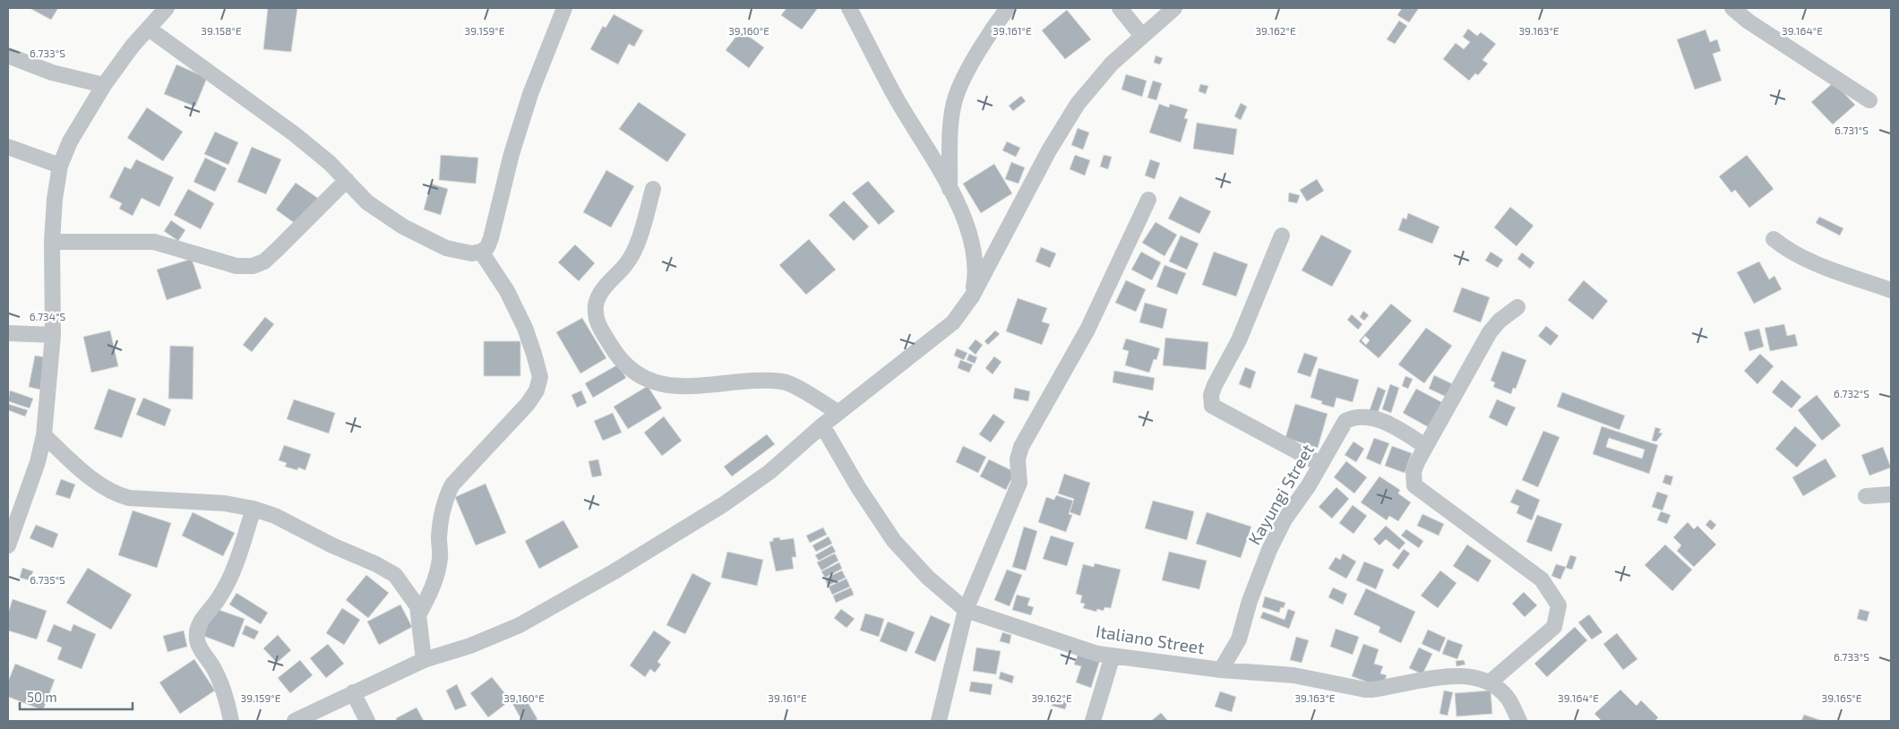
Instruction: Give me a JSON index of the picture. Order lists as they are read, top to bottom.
{
  "streets": {
    "street": ["Kayungi Street", "Italiano Street"]
  },
  "crossings": [
    ["Kayungi Street", "Italiano Street"]
  ],
  "scale_bar": "50 m",
  "coordinates": [
    "39.158°E",
    "39.159°E",
    "39.160°E",
    "39.161°E",
    "39.162°E",
    "39.163°E",
    "39.164°E",
    "6.733°S",
    "6.731°S",
    "6.734°S",
    "6.732°S",
    "6.735°S",
    "39.165°E"
  ]
}
